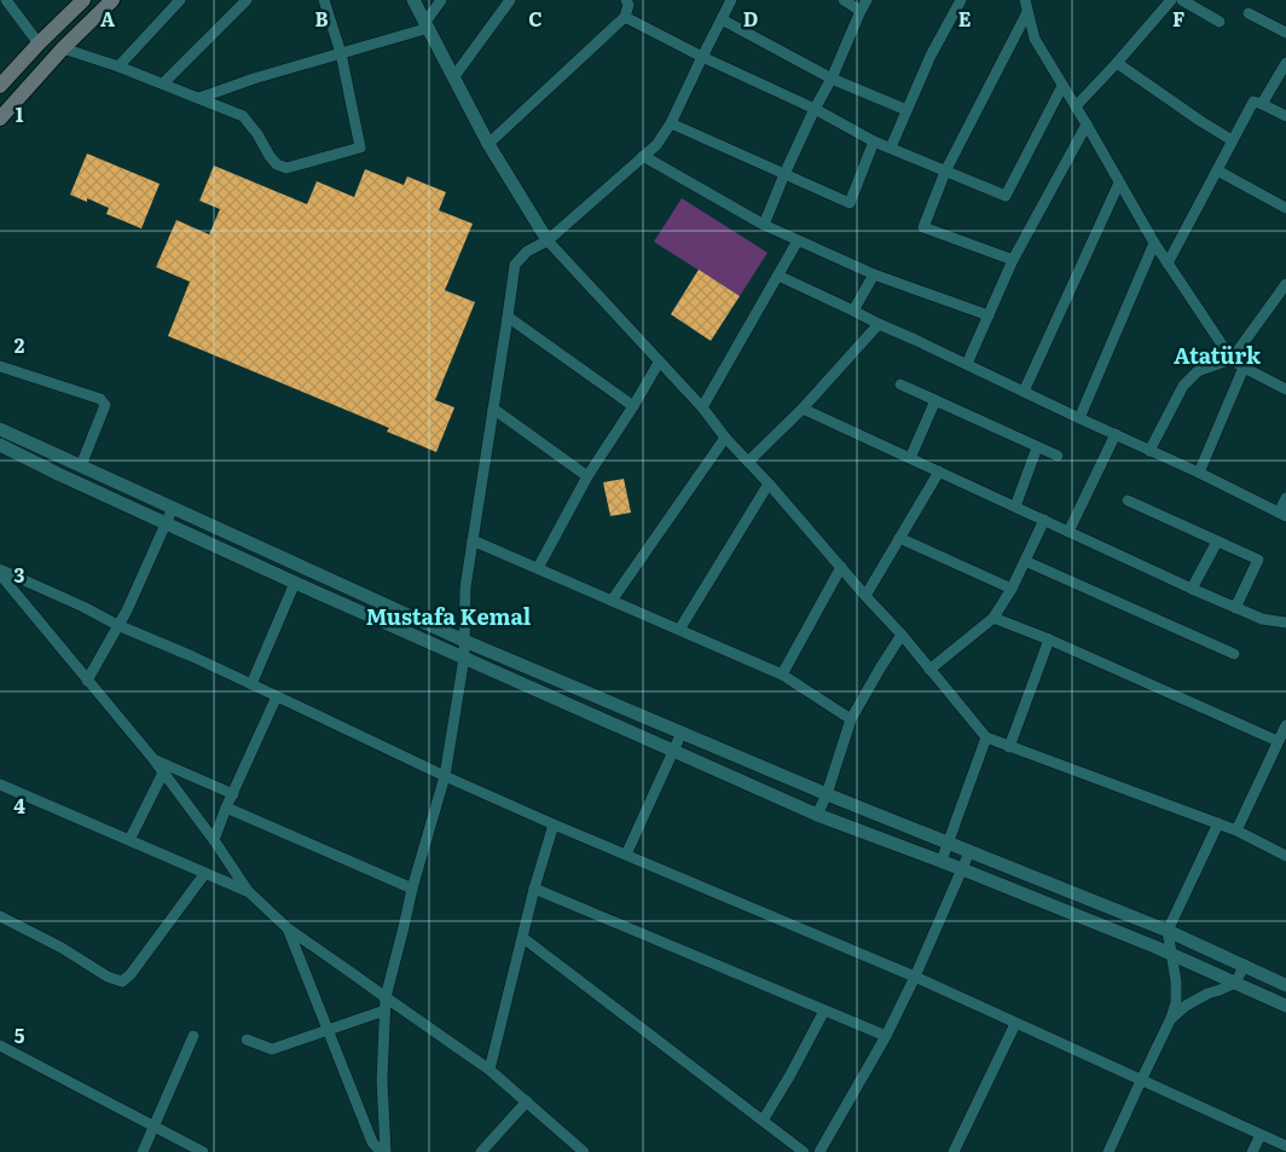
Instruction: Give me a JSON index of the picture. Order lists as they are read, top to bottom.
{
  "districts": ["Atatürk", "Mustafa Kemal"],
  "grid": {
    "columns": [
      "A",
      "B",
      "C",
      "D",
      "E",
      "F"
    ],
    "rows": [
      "1",
      "2",
      "3",
      "4",
      "5"
    ]
  }
}
